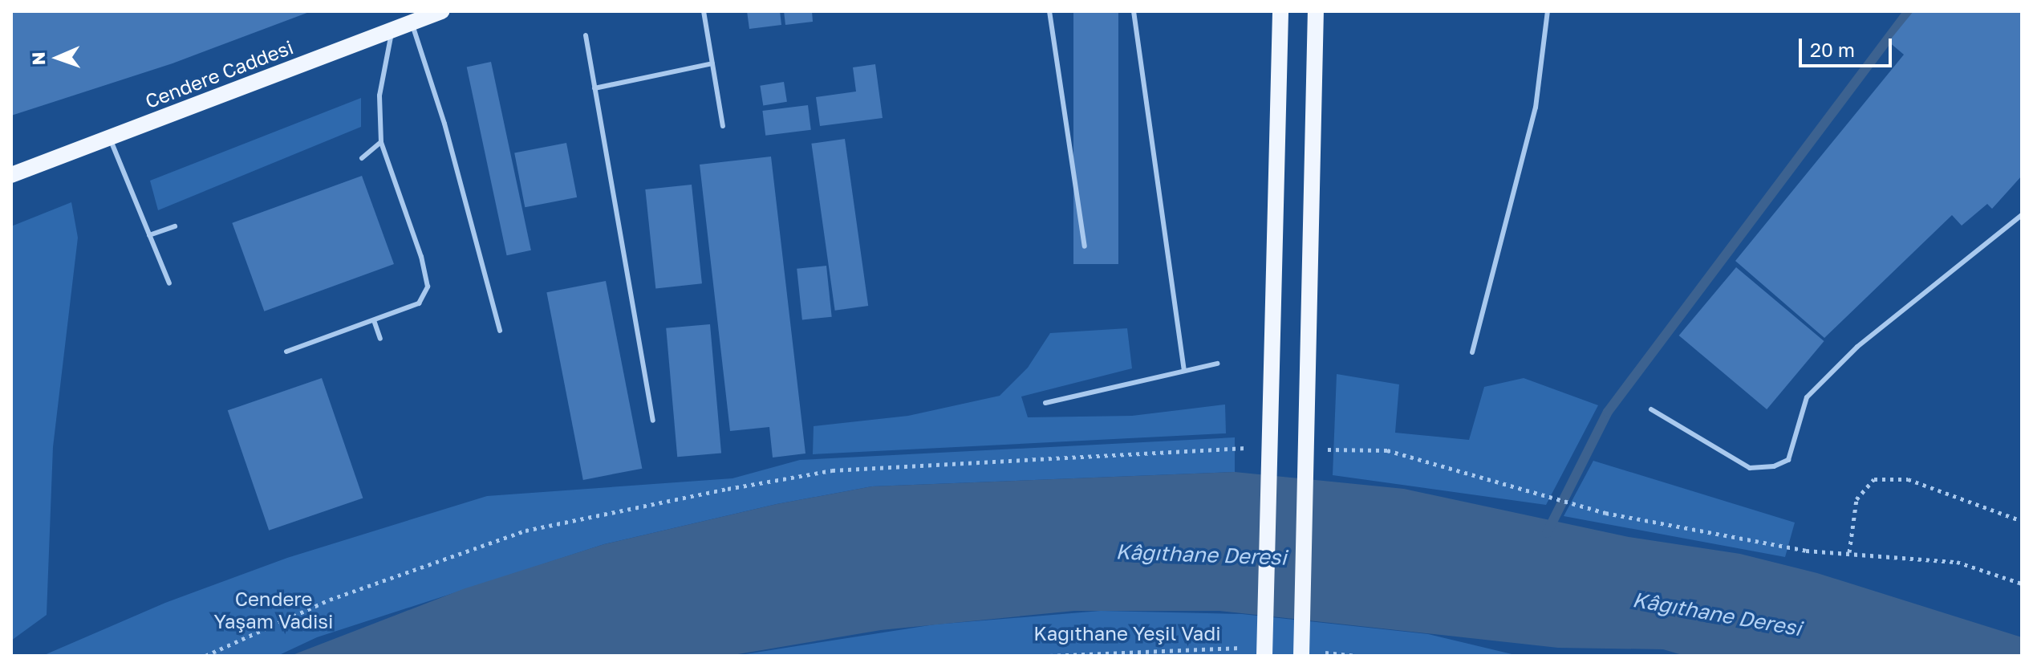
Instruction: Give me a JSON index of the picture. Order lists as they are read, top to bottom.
{
  "streets": {
    "main road": ["Cendere Caddesi"]
  },
  "water": ["Kâğıthane Deresi"],
  "parks": ["Cendere Yaşam Vadisi", "Kağıthane Yeşil Vadi"],
  "scale_bar": "20 m",
  "north": "left"
}
